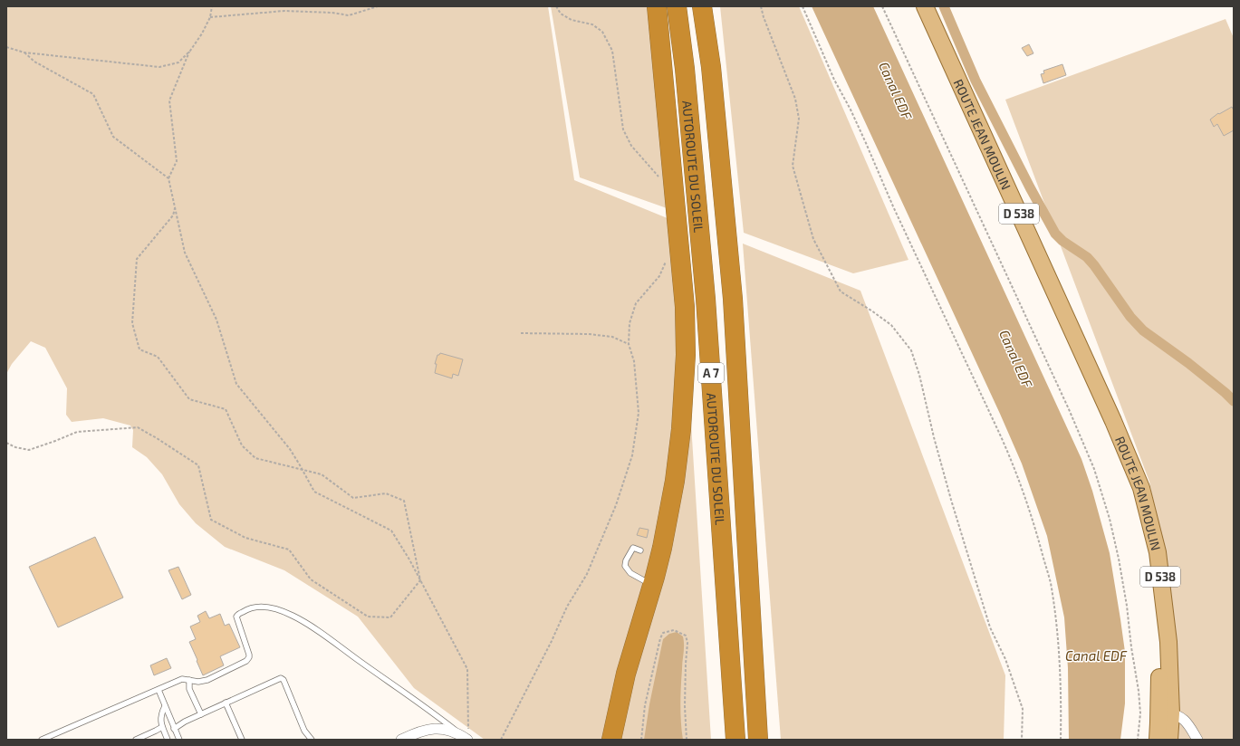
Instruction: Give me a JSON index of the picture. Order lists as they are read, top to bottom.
{
  "streets": {
    "highway": ["AUTOROUTE DU SOLEIL", "A 7"],
    "main road": ["ROUTE JEAN MOULIN", "D 538"]
  },
  "water": ["Canal EDF"]
}
